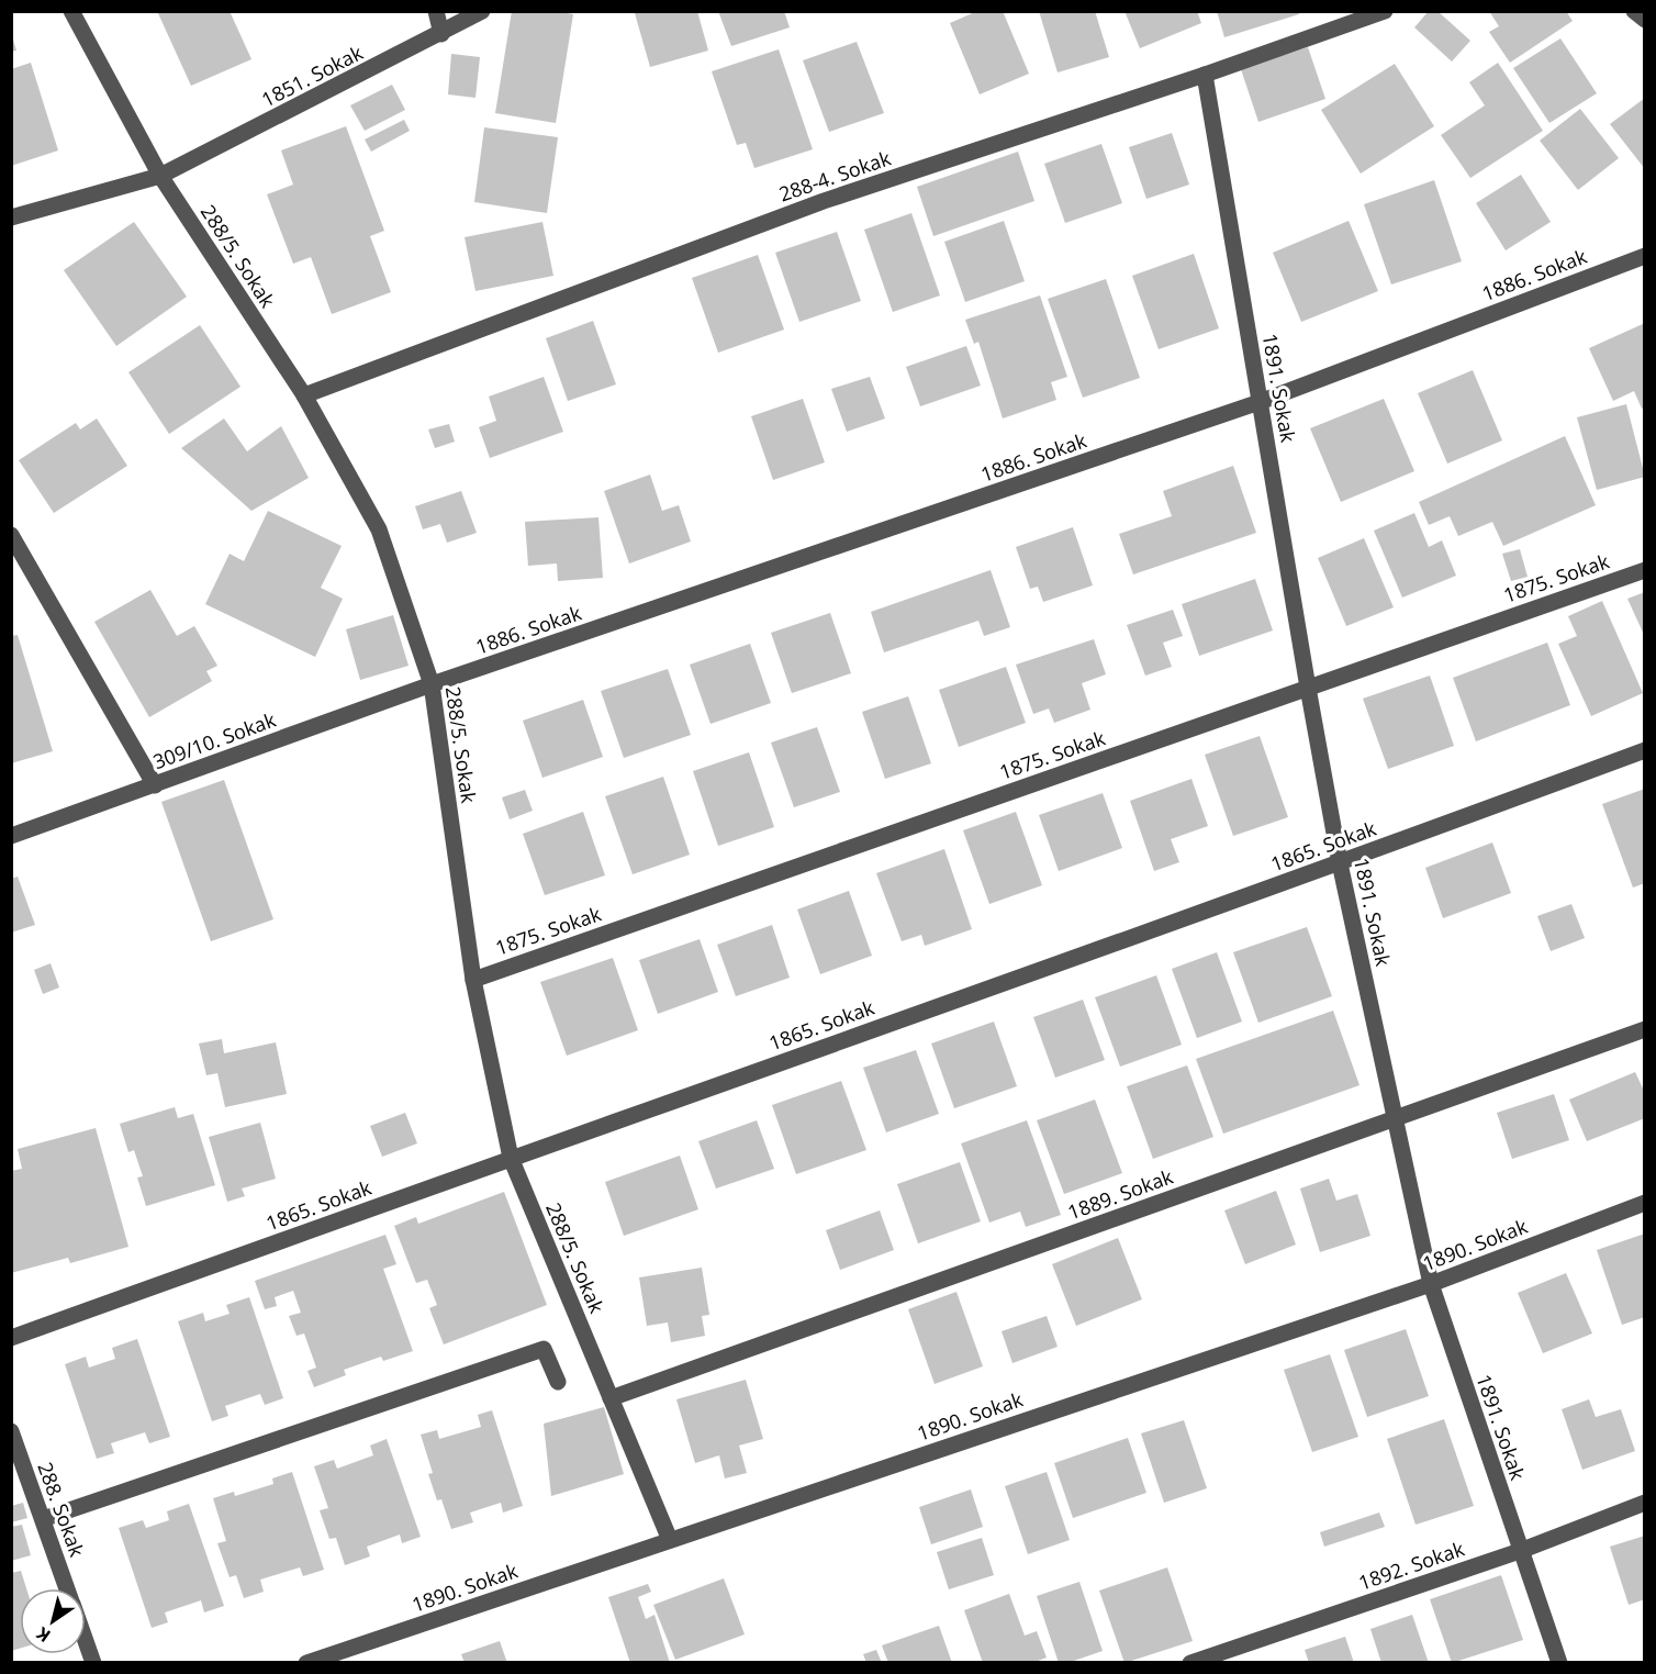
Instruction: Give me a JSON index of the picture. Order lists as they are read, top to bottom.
{
  "streets": {
    "street": [
      "1851. Sokak",
      "288-4. Sokak",
      "288/5. Sokak",
      "1886. Sokak",
      "1891. Sokak",
      "1875. Sokak",
      "309/10. Sokak",
      "1865. Sokak",
      "1889. Sokak",
      "1890. Sokak",
      "288. Sokak",
      "1892. Sokak"
    ]
  },
  "crossings": [
    ["1851. Sokak", "288/5. Sokak"],
    ["288-4. Sokak", "288/5. Sokak"],
    ["288-4. Sokak", "1891. Sokak"],
    ["288/5. Sokak", "1886. Sokak"],
    ["288/5. Sokak", "1875. Sokak"],
    ["288/5. Sokak", "309/10. Sokak"],
    ["288/5. Sokak", "1865. Sokak"],
    ["288/5. Sokak", "1889. Sokak"],
    ["288/5. Sokak", "1890. Sokak"],
    ["1886. Sokak", "1891. Sokak"],
    ["1886. Sokak", "309/10. Sokak"],
    ["1891. Sokak", "1875. Sokak"],
    ["1891. Sokak", "1865. Sokak"],
    ["1891. Sokak", "1889. Sokak"],
    ["1891. Sokak", "1890. Sokak"],
    ["1891. Sokak", "1892. Sokak"]
  ],
  "north": "bottom left"
}
